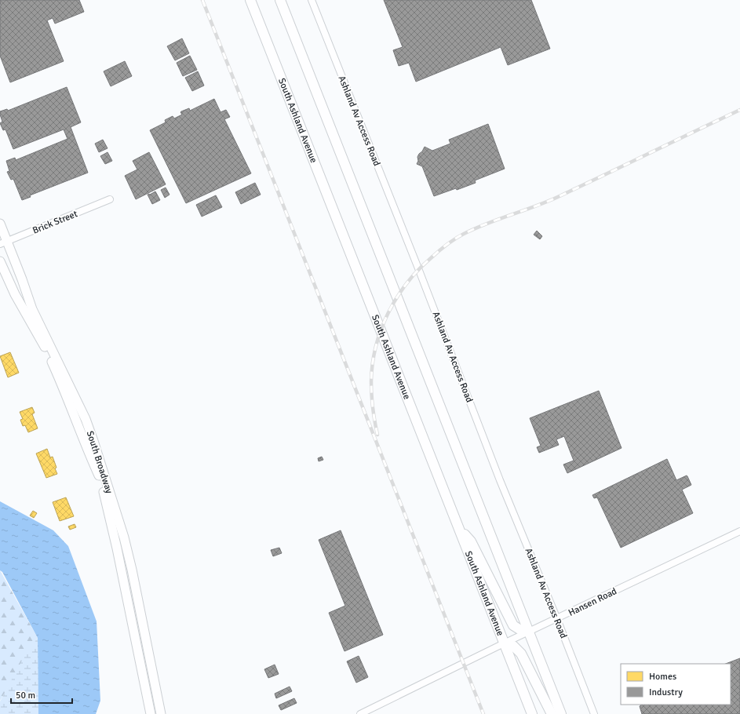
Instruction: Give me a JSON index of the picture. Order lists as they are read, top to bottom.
{
  "streets": {
    "main road": ["South Ashland Avenue"],
    "street": [
      "Ashland Av Access Road",
      "Brick Street",
      "South Broadway",
      "Hansen Road"
    ]
  },
  "crossings": [
    ["South Ashland Avenue", "Hansen Road"],
    ["Ashland Av Access Road", "Hansen Road"],
    ["Brick Street", "South Broadway"]
  ],
  "legend": ["Homes", "Industry"],
  "scale_bar": "50 m"
}
